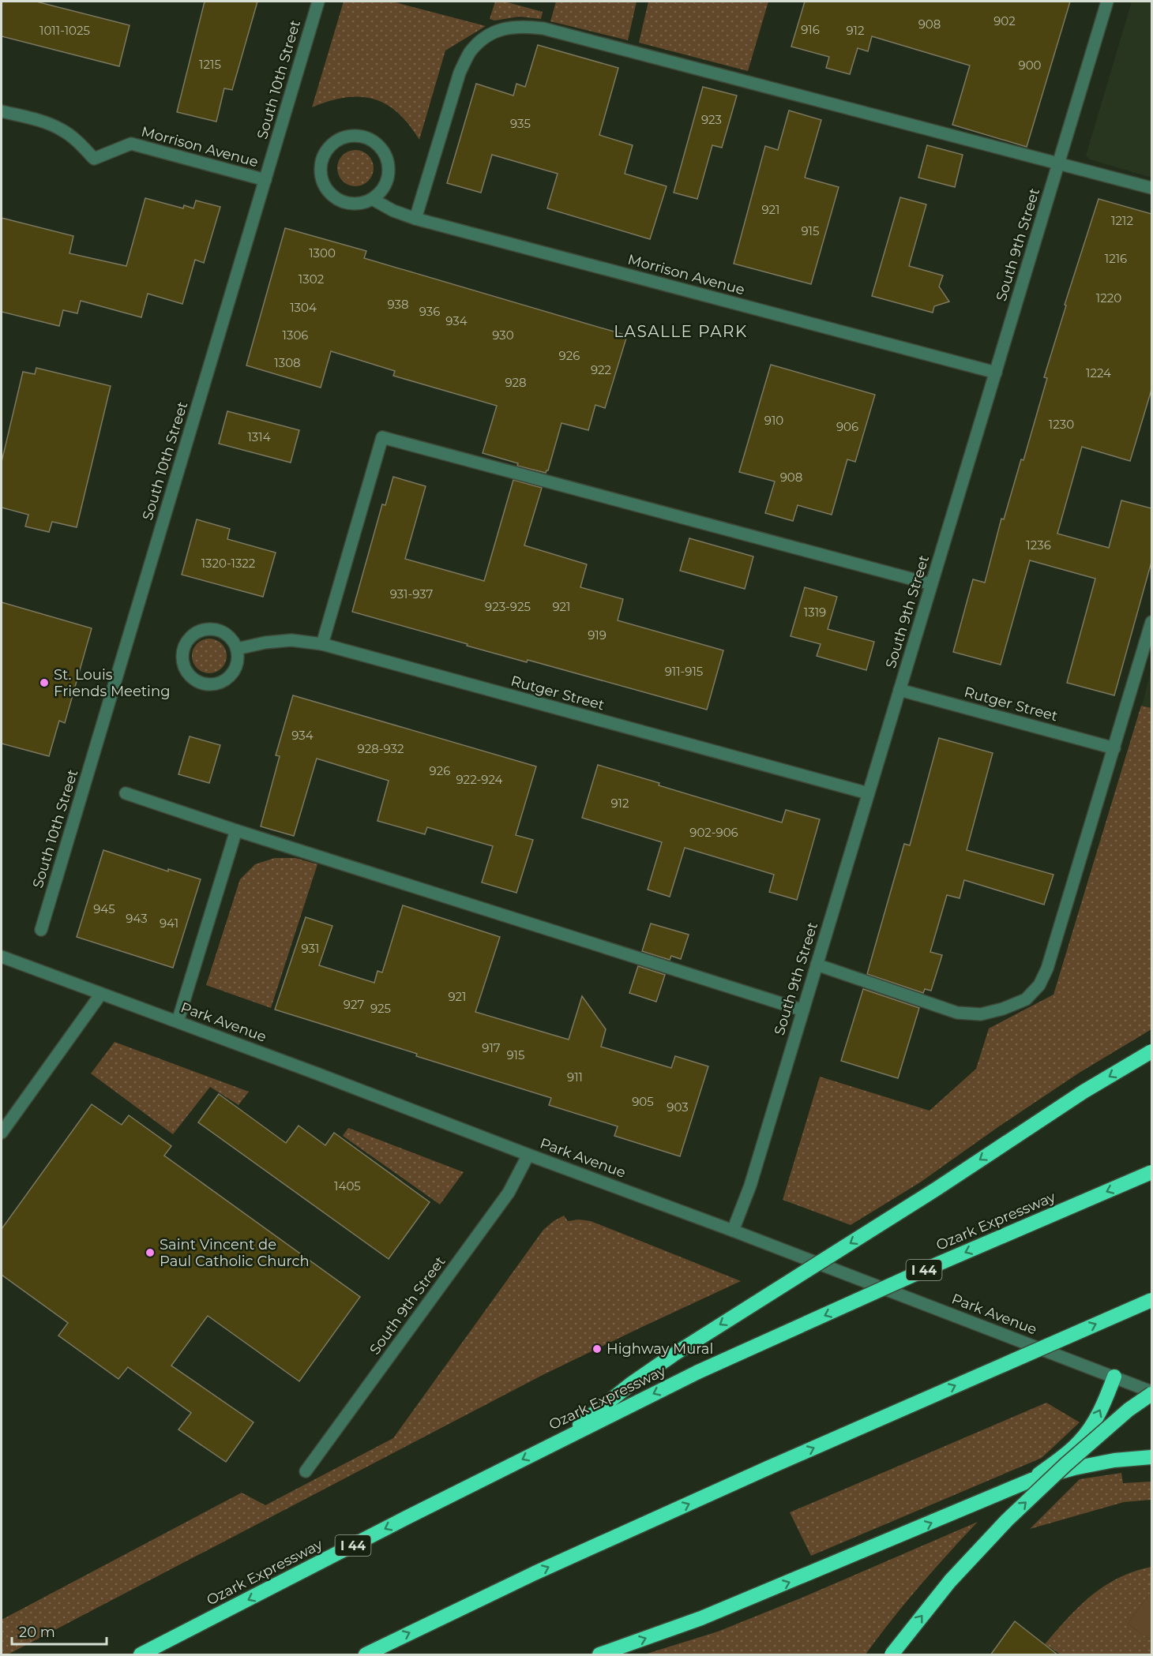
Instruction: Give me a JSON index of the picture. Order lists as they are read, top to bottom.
{
  "streets": {
    "highway": ["Ozark Expressway", "I 44"],
    "street": [
      "South 10th Street",
      "Morrison Avenue",
      "South 9th Street",
      "Rutger Street",
      "Park Avenue"
    ]
  },
  "crossings": [
    ["South 10th Street", "Morrison Avenue"],
    ["Morrison Avenue", "South 9th Street"],
    ["South 9th Street", "Rutger Street"],
    ["South 9th Street", "Park Avenue"]
  ],
  "districts": ["LASALLE PARK"],
  "places": ["St. Louis Friends Meeting", "Saint Vincent de Paul Catholic Church", "Highway Mural"],
  "house_numbers": [
    "902",
    "908",
    "916",
    "1011-1025",
    "912",
    "1215",
    "900",
    "923",
    "935",
    "921",
    "1212",
    "915",
    "1300",
    "1216",
    "1302",
    "1220",
    "938",
    "1304",
    "936",
    "934",
    "1306",
    "930",
    "926",
    "1308",
    "922",
    "1224",
    "928",
    "910",
    "1230",
    "906",
    "1314",
    "908",
    "1236",
    "1320-1322",
    "931-937",
    "923-925",
    "921",
    "1319",
    "919",
    "911-915",
    "934",
    "928-932",
    "926",
    "922-924",
    "912",
    "902-906",
    "945",
    "943",
    "941",
    "931",
    "921",
    "927",
    "925",
    "917",
    "915",
    "911",
    "905",
    "903",
    "1405"
  ],
  "scale_bar": "20 m"
}
